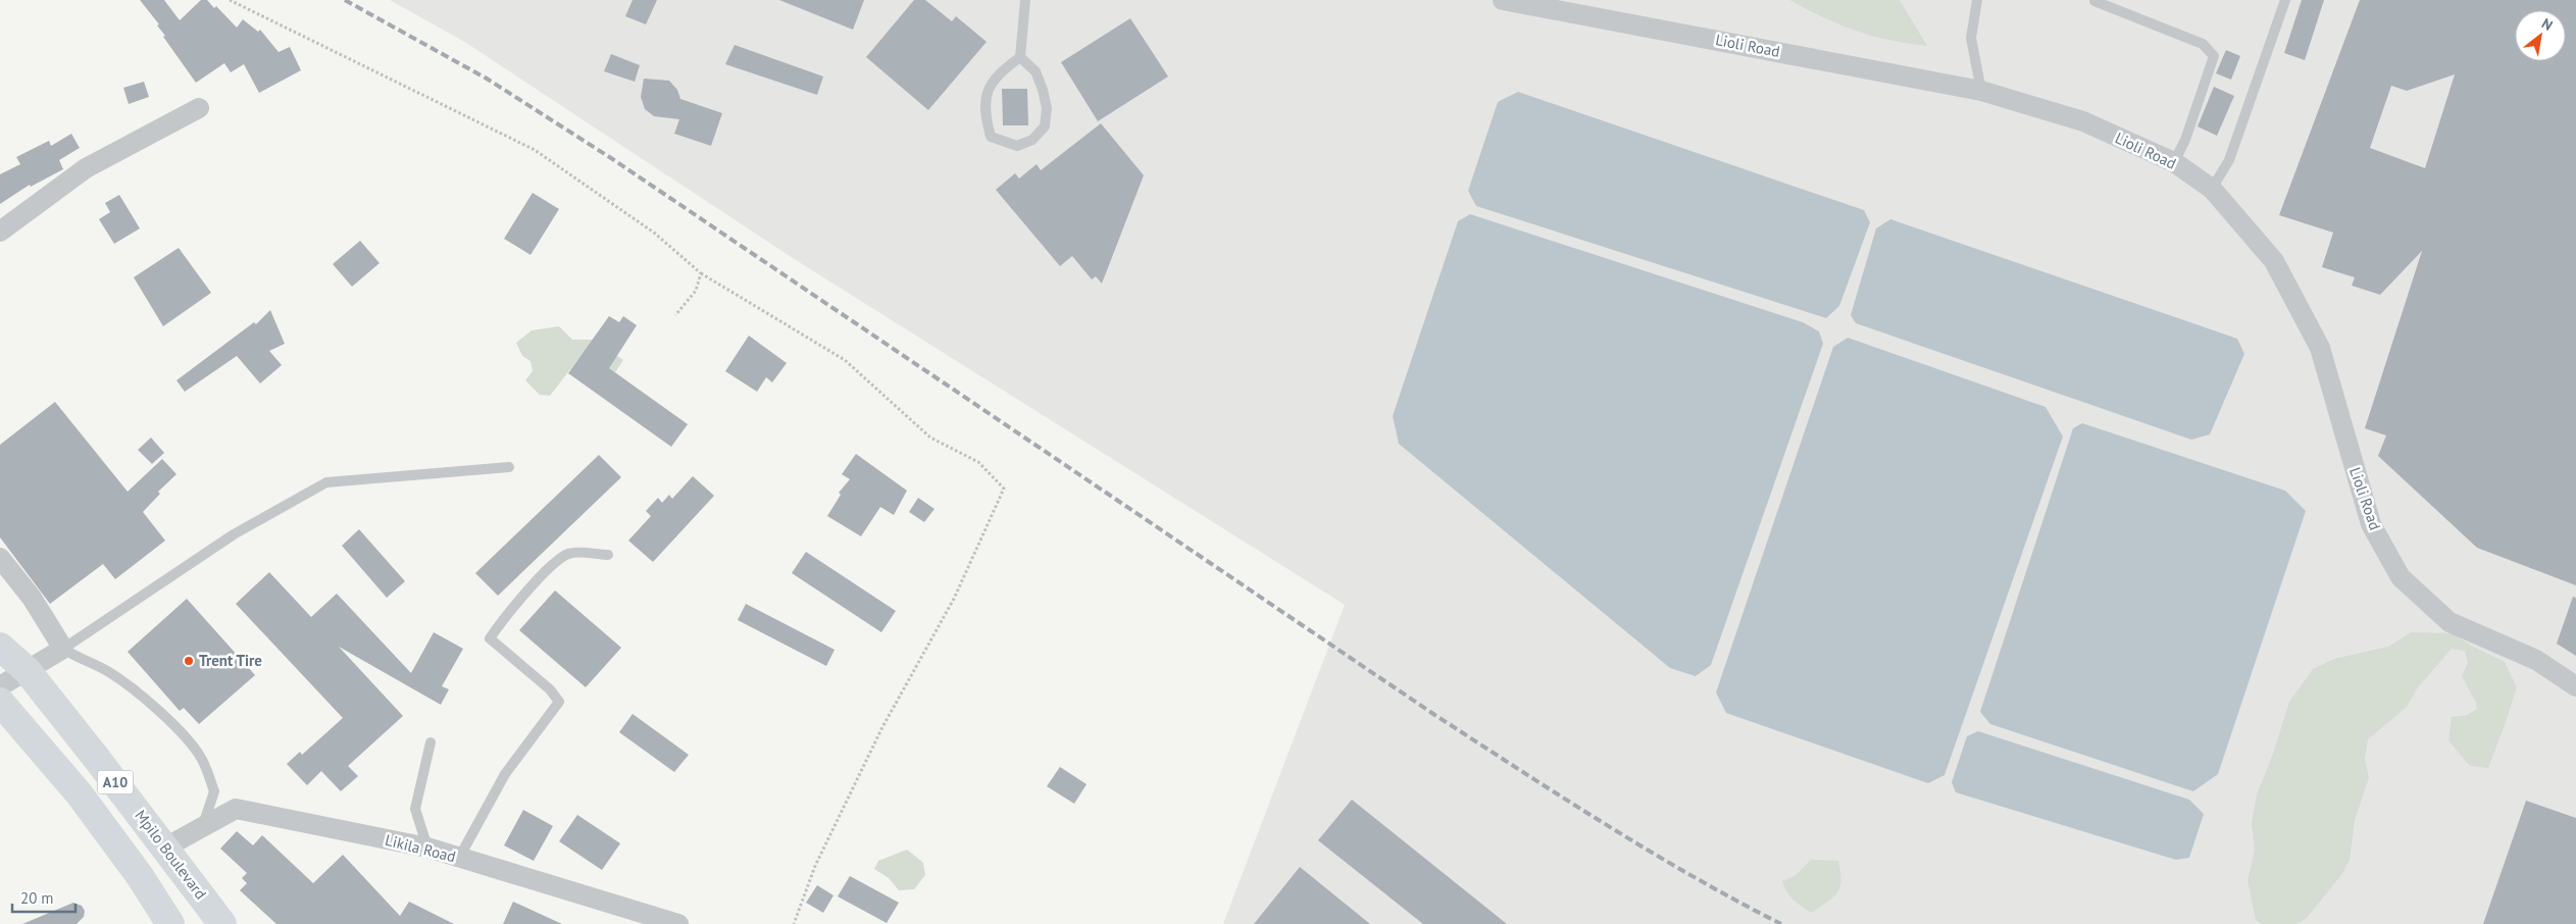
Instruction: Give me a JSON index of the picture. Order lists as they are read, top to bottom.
{
  "streets": {
    "highway": ["A10", "Mpilo Boulevard"],
    "street": ["Lioli Road", "Likila Road"]
  },
  "crossings": [
    ["Likila Road", "Mpilo Boulevard"]
  ],
  "places": ["Trent Tire"],
  "scale_bar": "20 m",
  "north": "top right"
}
